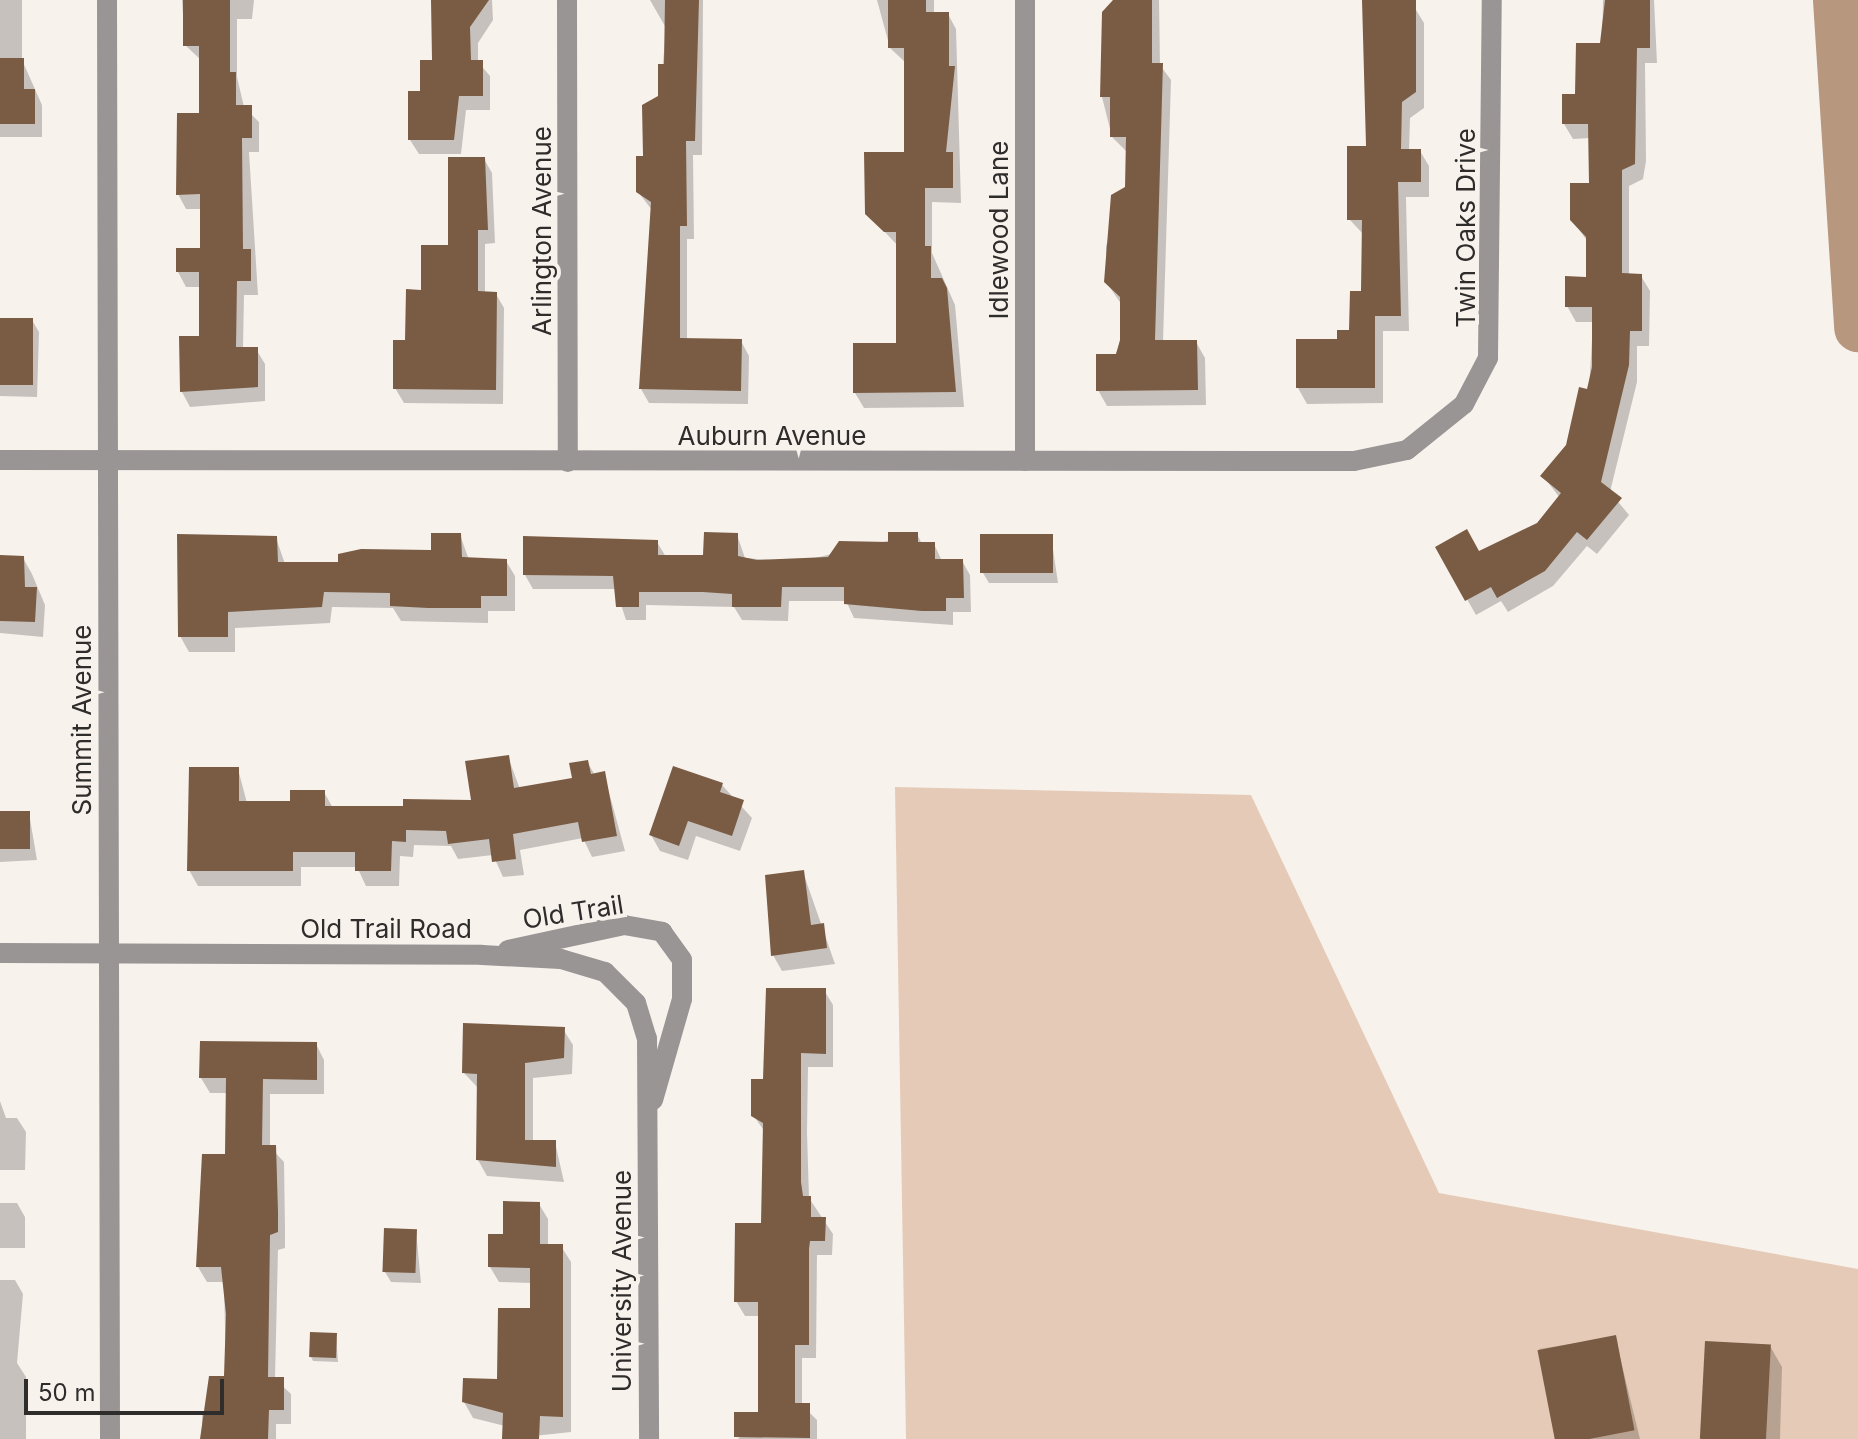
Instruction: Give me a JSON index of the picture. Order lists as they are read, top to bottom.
{
  "streets": {
    "street": [
      "Twin Oaks Drive",
      "Idlewood Lane",
      "Arlington Avenue",
      "Auburn Avenue",
      "Summit Avenue",
      "Old Trail",
      "Old Trail Road",
      "University Avenue"
    ]
  },
  "crossings": [
    ["Twin Oaks Drive", "Auburn Avenue"],
    ["Idlewood Lane", "Auburn Avenue"],
    ["Arlington Avenue", "Auburn Avenue"],
    ["Auburn Avenue", "Summit Avenue"],
    ["Summit Avenue", "Old Trail Road"],
    ["Old Trail", "Old Trail Road"],
    ["Old Trail", "University Avenue"],
    ["Old Trail Road", "University Avenue"]
  ],
  "scale_bar": "50 m"
}
